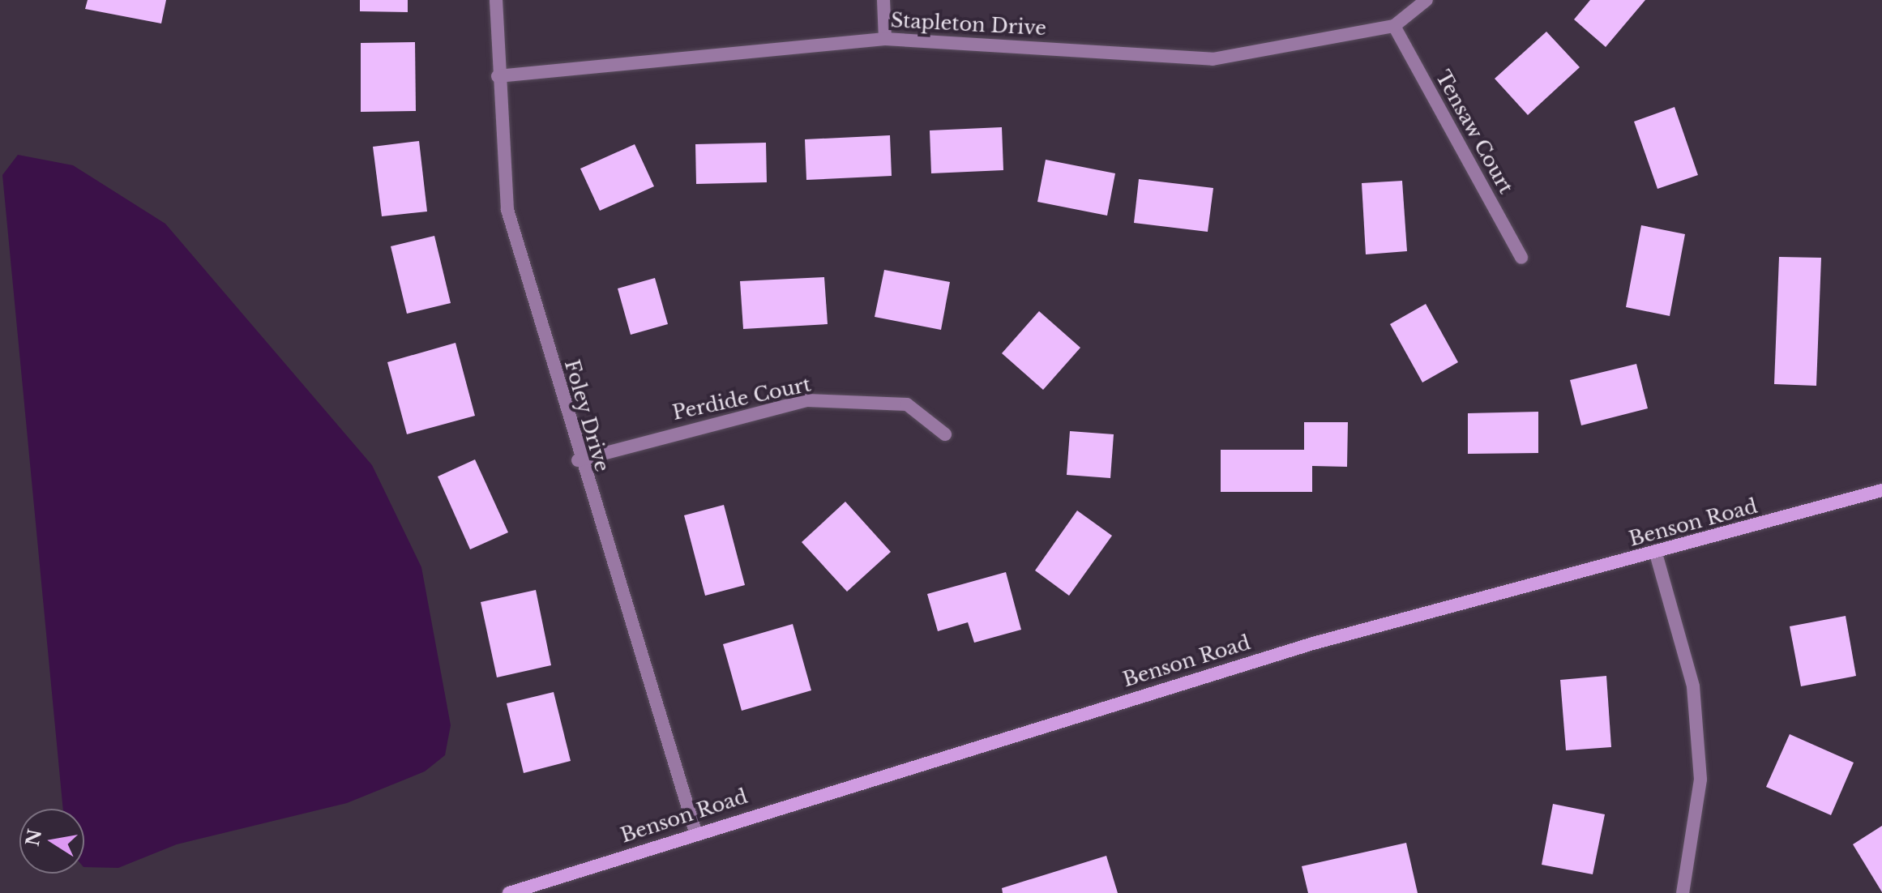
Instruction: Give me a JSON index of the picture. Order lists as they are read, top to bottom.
{
  "streets": {
    "main road": ["Benson Road"],
    "street": [
      "Stapleton Drive",
      "Tensaw Court",
      "Perdide Court",
      "Foley Drive"
    ]
  },
  "crossings": [
    ["Stapleton Drive", "Tensaw Court"],
    ["Stapleton Drive", "Foley Drive"],
    ["Perdide Court", "Foley Drive"],
    ["Foley Drive", "Benson Road"]
  ],
  "north": "left"
}
